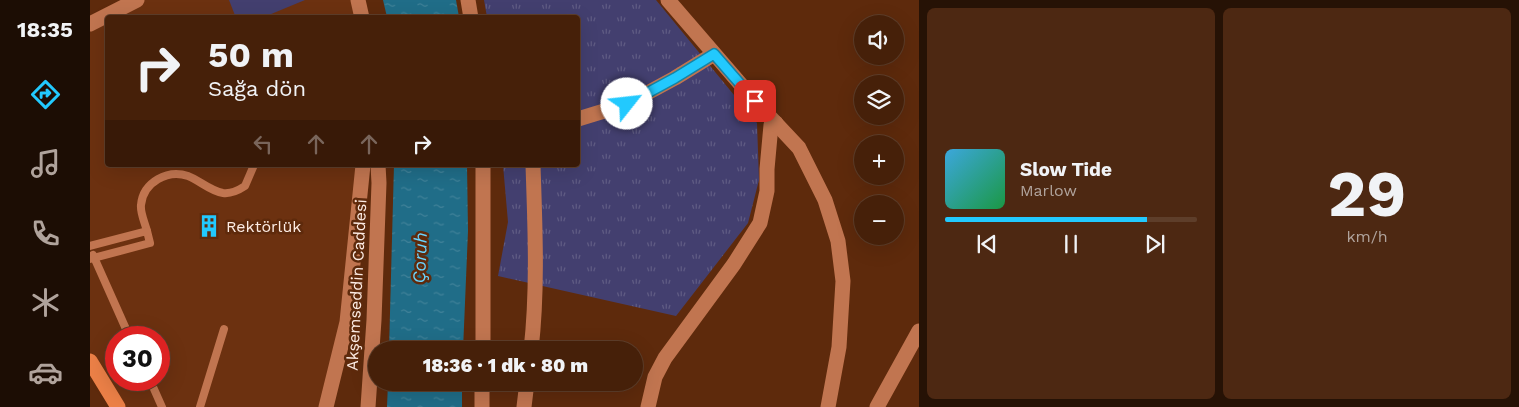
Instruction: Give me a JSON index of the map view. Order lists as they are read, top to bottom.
{
  "streets": {
    "street": ["Akşemseddin Caddesi"]
  },
  "water": ["Çoruh"],
  "places": {
    "building": ["Rektörlük"]
  },
  "page": {
    "tabs": "18:35",
    "tile": ["29", "km/h"],
    "map_buttons": ["+", "−"],
    "turn": ["50 m", "Sağa dön"],
    "song": ["Slow Tide", "Marlow"],
    "limit": "30",
    "trip": "18:36 · 1 dk · 80 m"
  }
}
